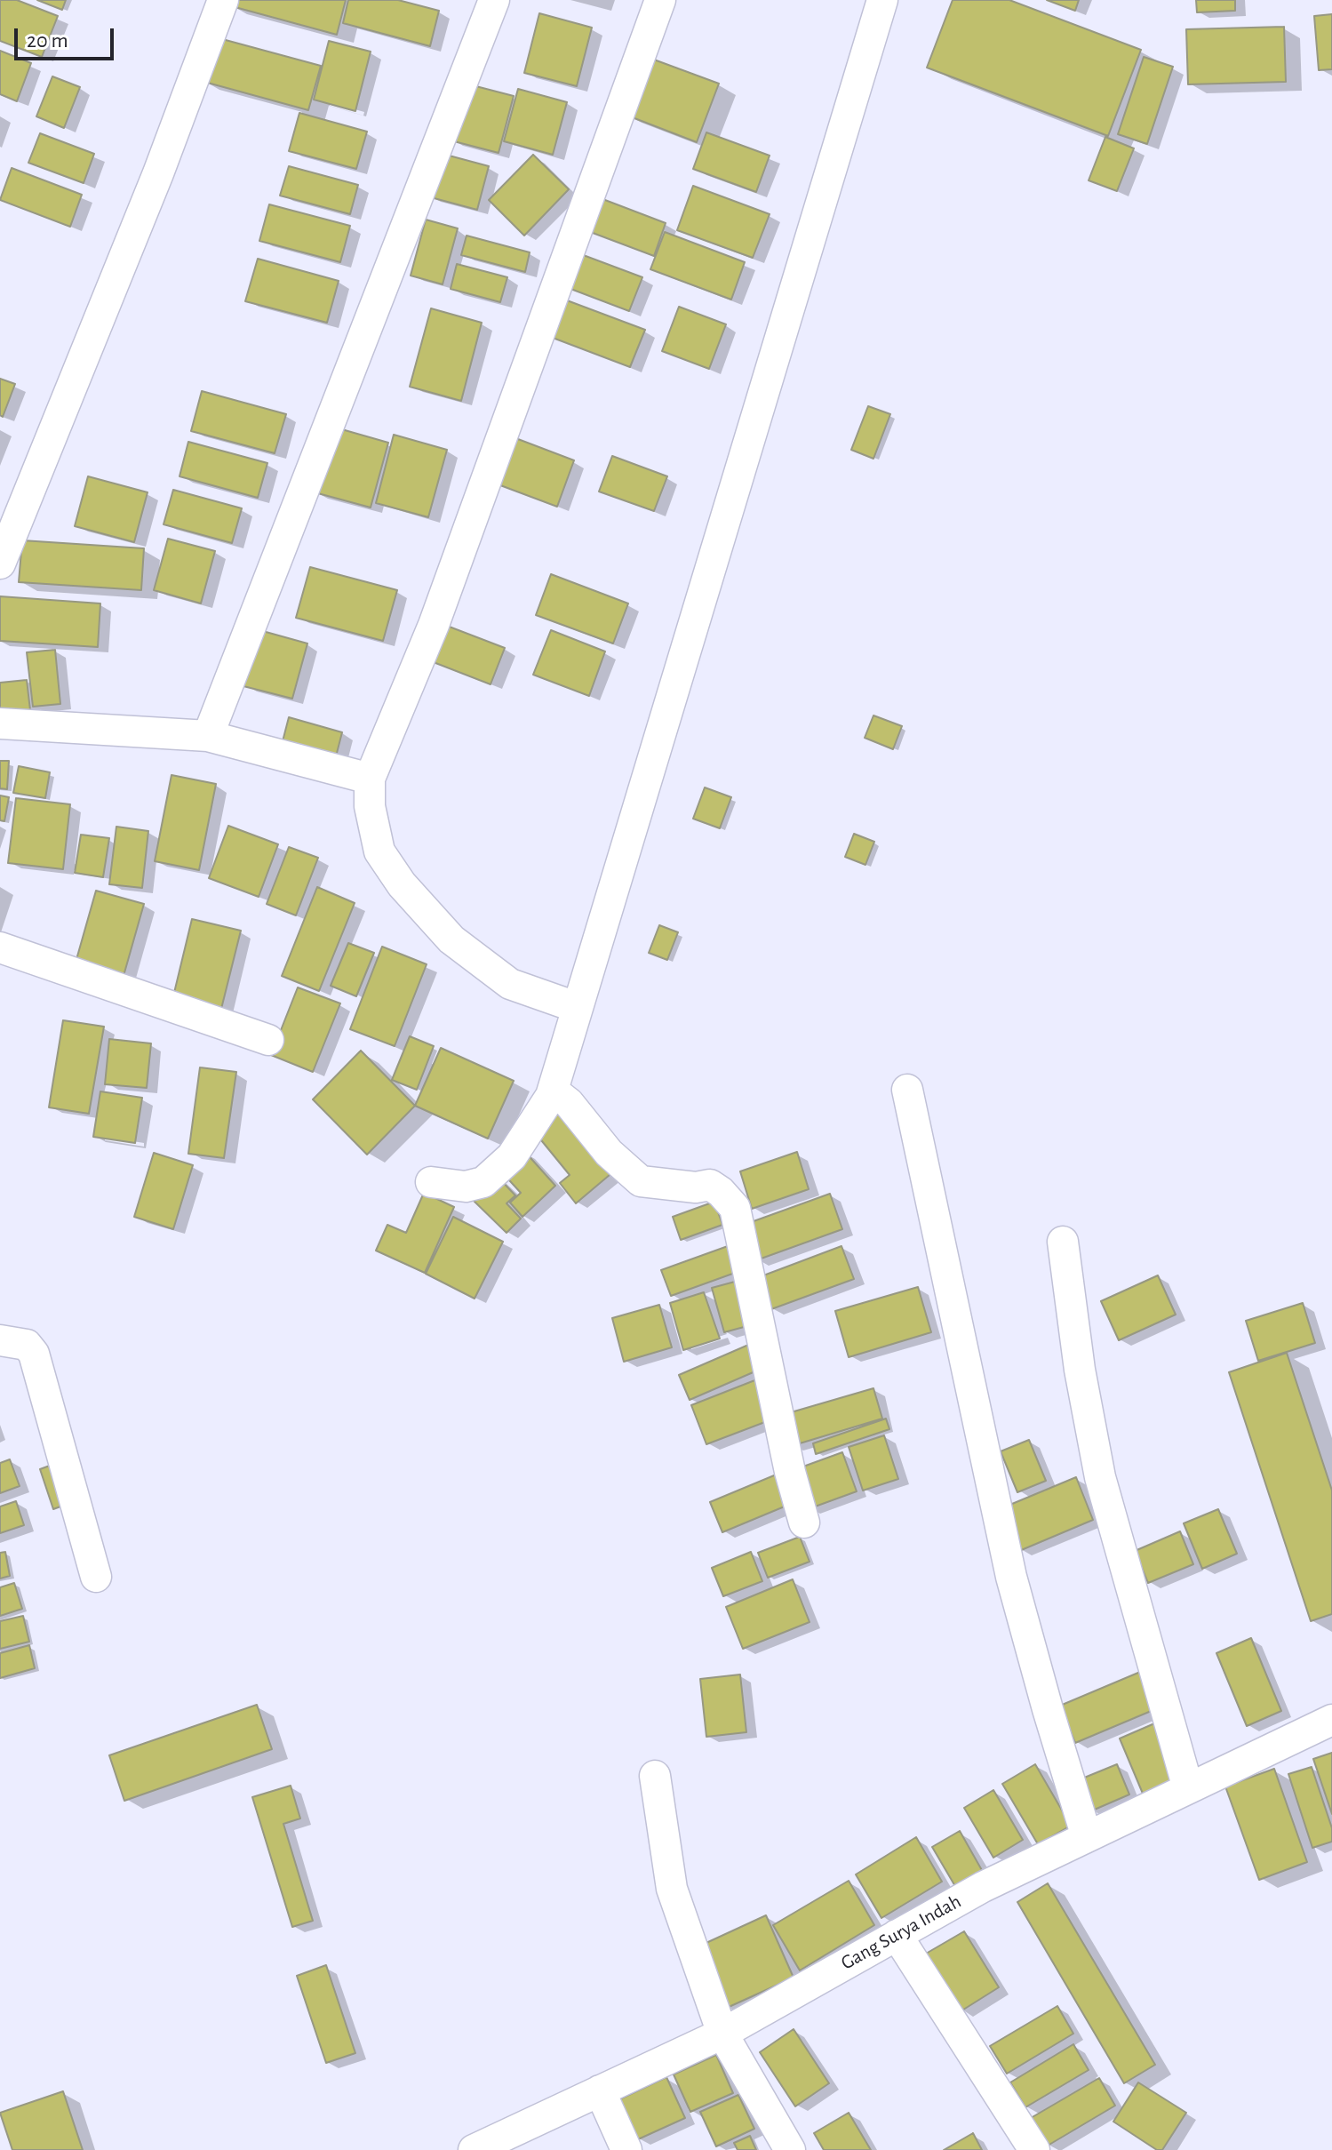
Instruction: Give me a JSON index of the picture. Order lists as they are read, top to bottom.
{
  "streets": {
    "street": ["Gang Surya Indah"]
  },
  "scale_bar": "20 m"
}
